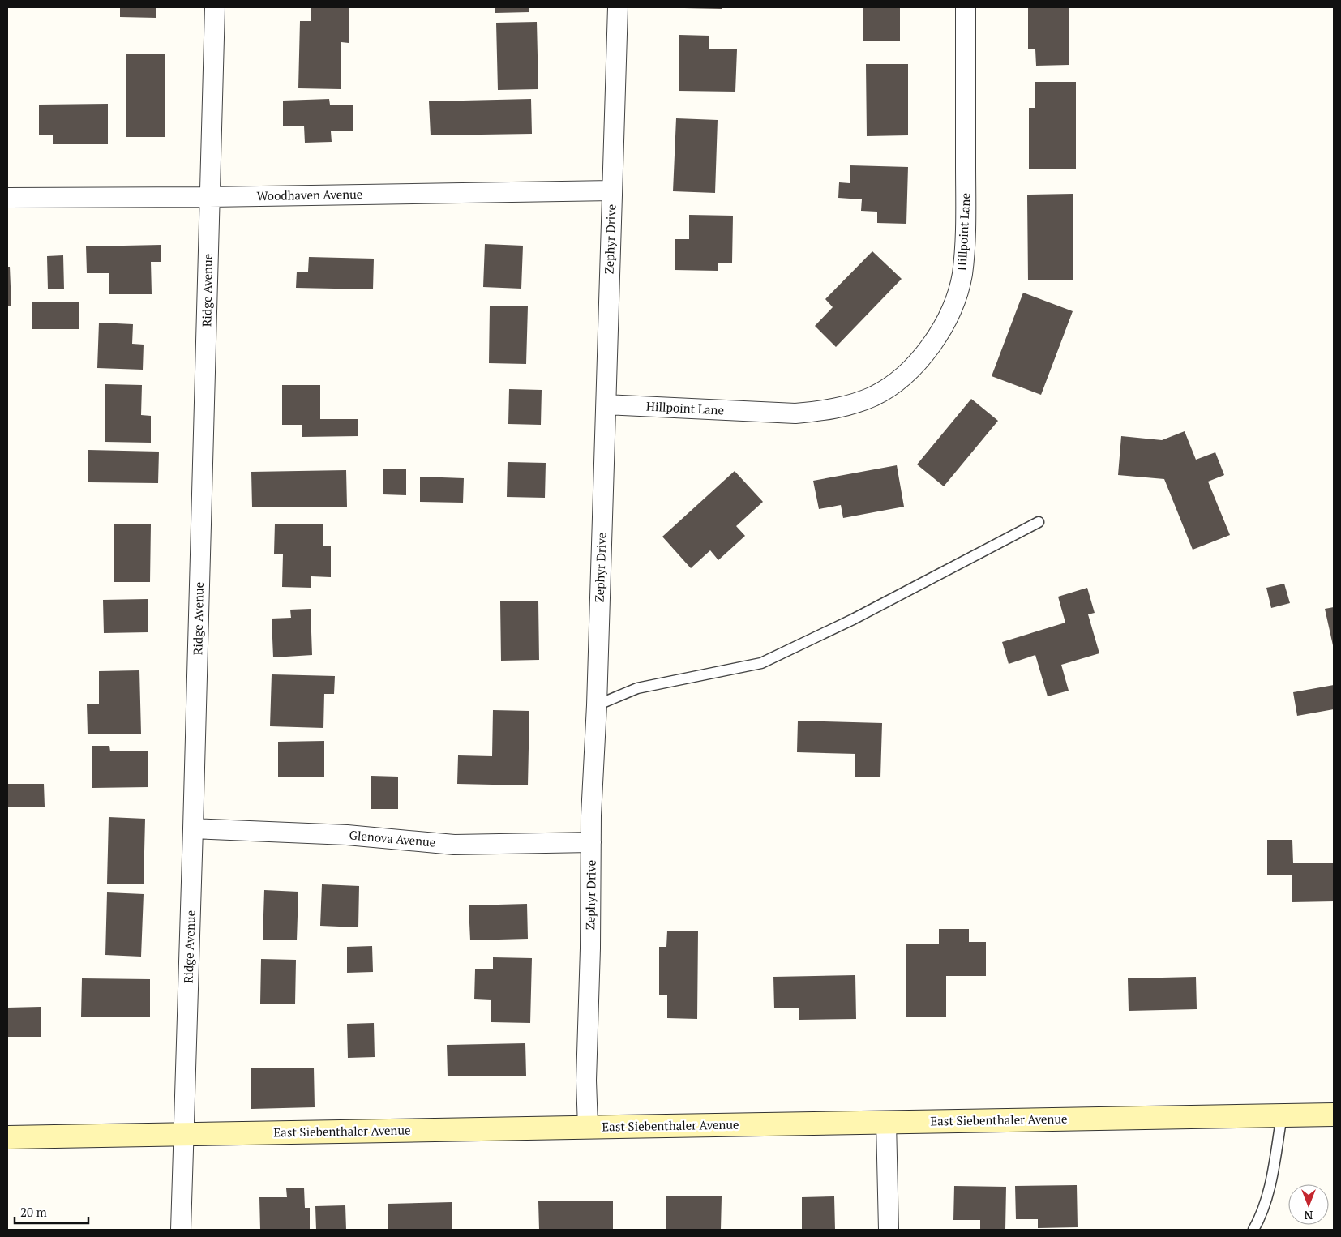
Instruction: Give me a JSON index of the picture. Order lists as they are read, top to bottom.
{
  "streets": {
    "main road": ["East Siebenthaler Avenue"],
    "street": [
      "Woodhaven Avenue",
      "Hillpoint Lane",
      "Zephyr Drive",
      "Ridge Avenue",
      "Glenova Avenue"
    ]
  },
  "crossings": [
    ["Woodhaven Avenue", "Zephyr Drive"],
    ["Woodhaven Avenue", "Ridge Avenue"],
    ["Hillpoint Lane", "Zephyr Drive"],
    ["Zephyr Drive", "Glenova Avenue"],
    ["Zephyr Drive", "East Siebenthaler Avenue"],
    ["Ridge Avenue", "Glenova Avenue"],
    ["Ridge Avenue", "East Siebenthaler Avenue"]
  ],
  "scale_bar": "20 m",
  "north": "bottom"
}
